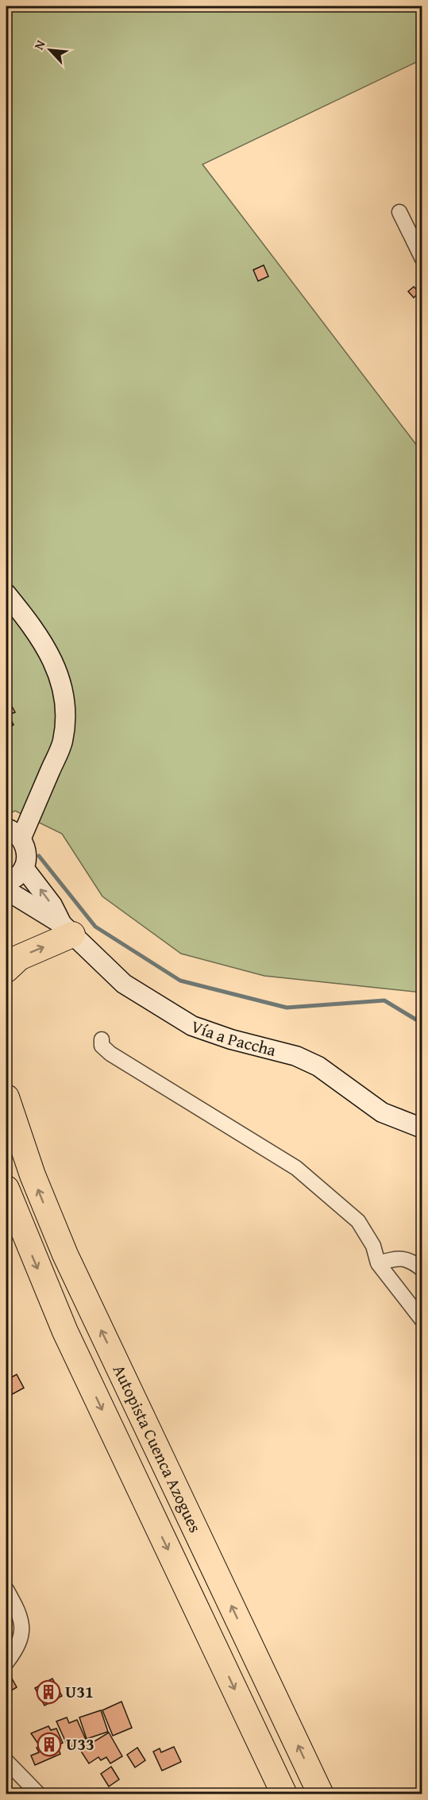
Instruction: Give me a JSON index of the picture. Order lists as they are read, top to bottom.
{
  "streets": {
    "highway": ["Autopista Cuenca Azogues"],
    "main road": ["Vía a Paccha"]
  },
  "places": {
    "building": ["U31", "U33"]
  },
  "north": "top left"
}
